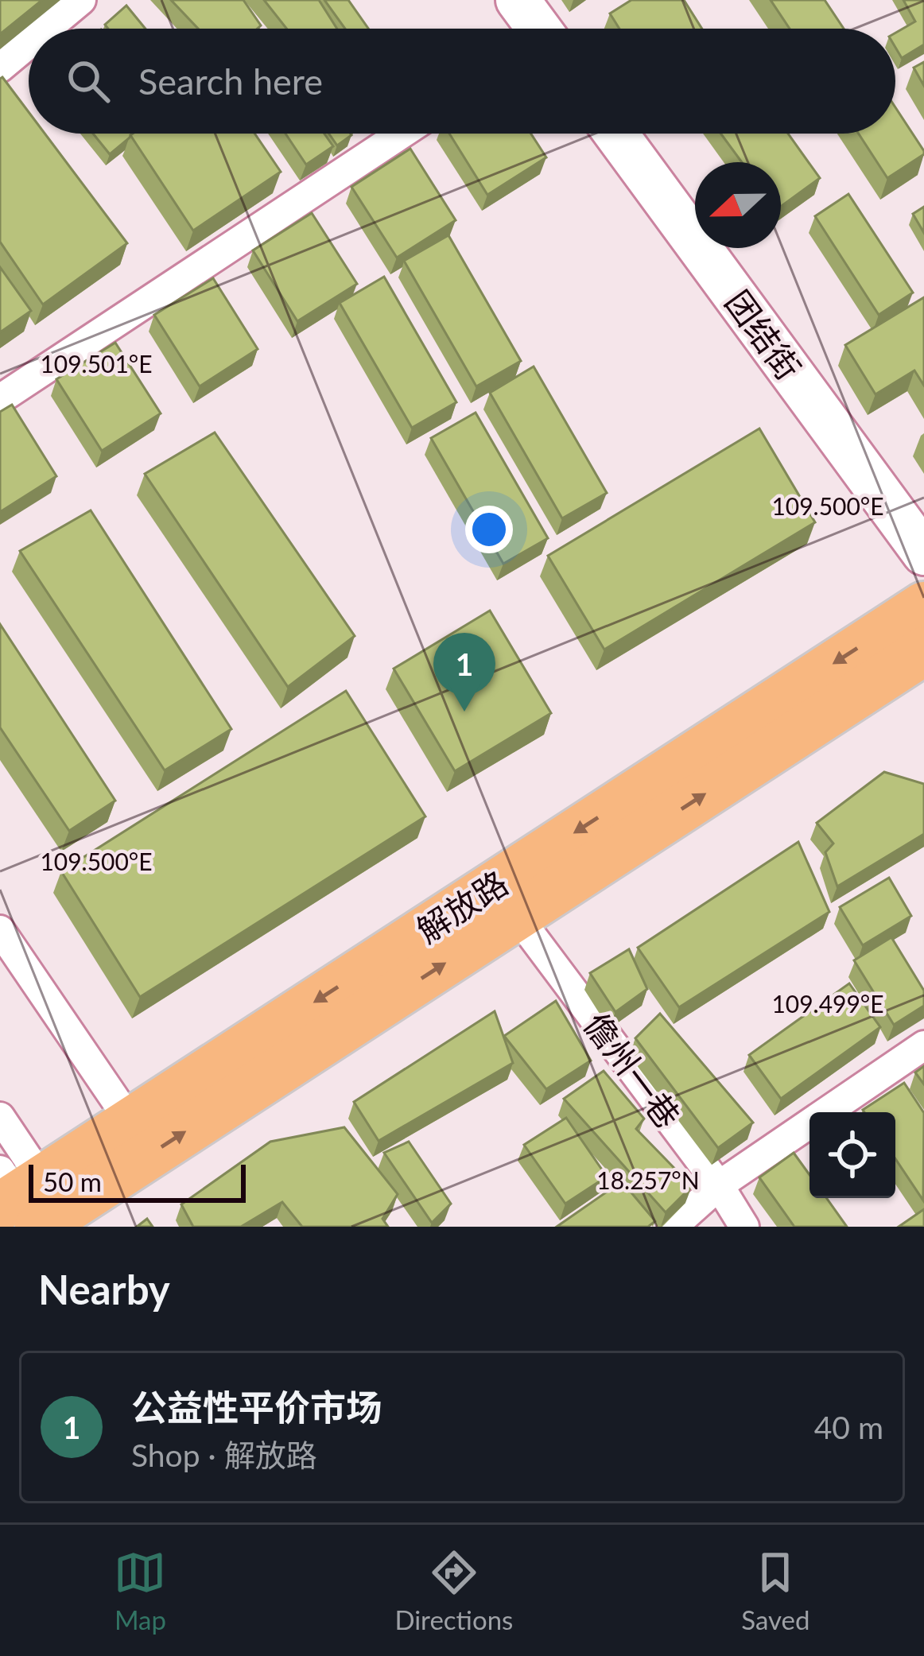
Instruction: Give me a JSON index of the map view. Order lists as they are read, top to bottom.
{
  "streets": {
    "main road": ["解放路"],
    "street": ["团结街", "儋州一巷"]
  },
  "crossings": [
    ["解放路", "儋州一巷"]
  ],
  "scale_bar": "50 m",
  "north": "left",
  "page": {
    "search": "Search here",
    "pins": "1",
    "scale": "50 m",
    "heading": "Nearby",
    "list": [
      {
        "mark": "1",
        "name": "公益性平价市场",
        "note": "Shop · 解放路",
        "value": "40 m"
      }
    ],
    "nav": ["Map", "Directions", "Saved"]
  },
  "coordinates": [
    "109.501°E",
    "109.500°E",
    "109.499°E",
    "18.257°N"
  ]
}
